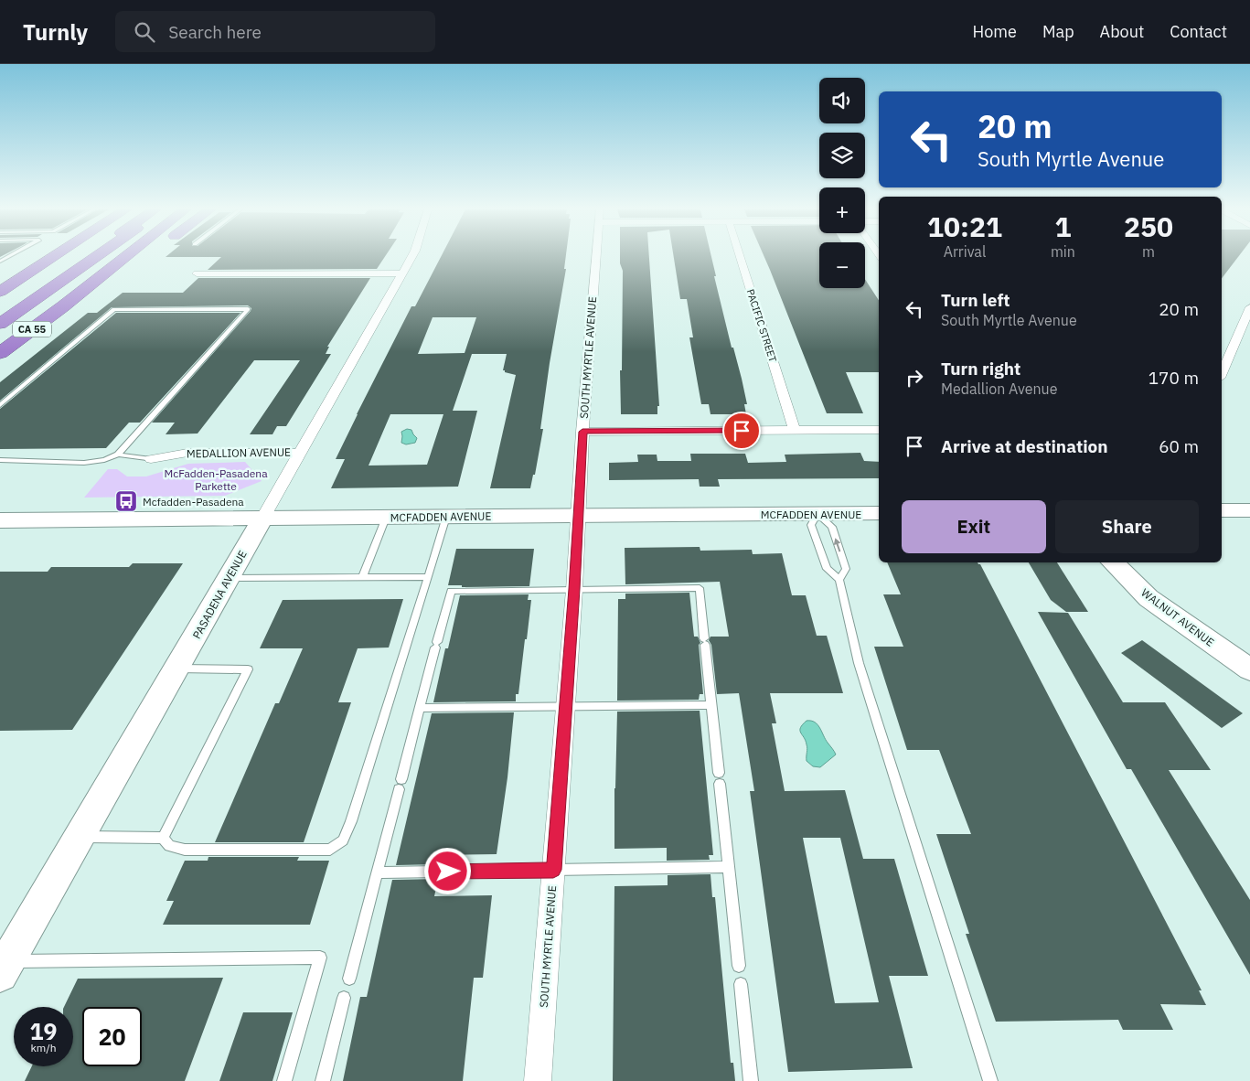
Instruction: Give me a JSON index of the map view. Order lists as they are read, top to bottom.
{
  "streets": {
    "highway": ["CA 55"],
    "main road": ["MCFADDEN AVENUE", "PASADENA AVENUE", "WALNUT AVENUE"],
    "street": ["PACIFIC STREET", "SOUTH MYRTLE AVENUE", "MEDALLION AVENUE"]
  },
  "crossings": [
    ["SOUTH MYRTLE AVENUE", "MCFADDEN AVENUE"],
    ["MEDALLION AVENUE", "PASADENA AVENUE"],
    ["MCFADDEN AVENUE", "PASADENA AVENUE"]
  ],
  "parks": ["McFadden-Pasadena Parkette"],
  "places": {
    "bus stop": ["Mcfadden-Pasadena"]
  },
  "page": {
    "header": "Turnly",
    "search": "Search here",
    "nav": [
      "Home",
      "Map",
      "About",
      "Contact"
    ],
    "map_buttons": ["+", "−"],
    "turn": ["20 m", "South Myrtle Avenue"],
    "eta": [
      "10:21",
      "Arrival",
      "1",
      "min",
      "250",
      "m"
    ],
    "list": [
      {
        "name": "Turn left",
        "note": "South Myrtle Avenue",
        "value": "20 m"
      },
      {
        "name": "Turn right",
        "note": "Medallion Avenue",
        "value": "170 m"
      },
      {
        "name": "Arrive at destination",
        "value": "60 m"
      }
    ],
    "buttons": ["Exit", "Share"],
    "speed": "19 km/h",
    "limit": "20"
  }
}
